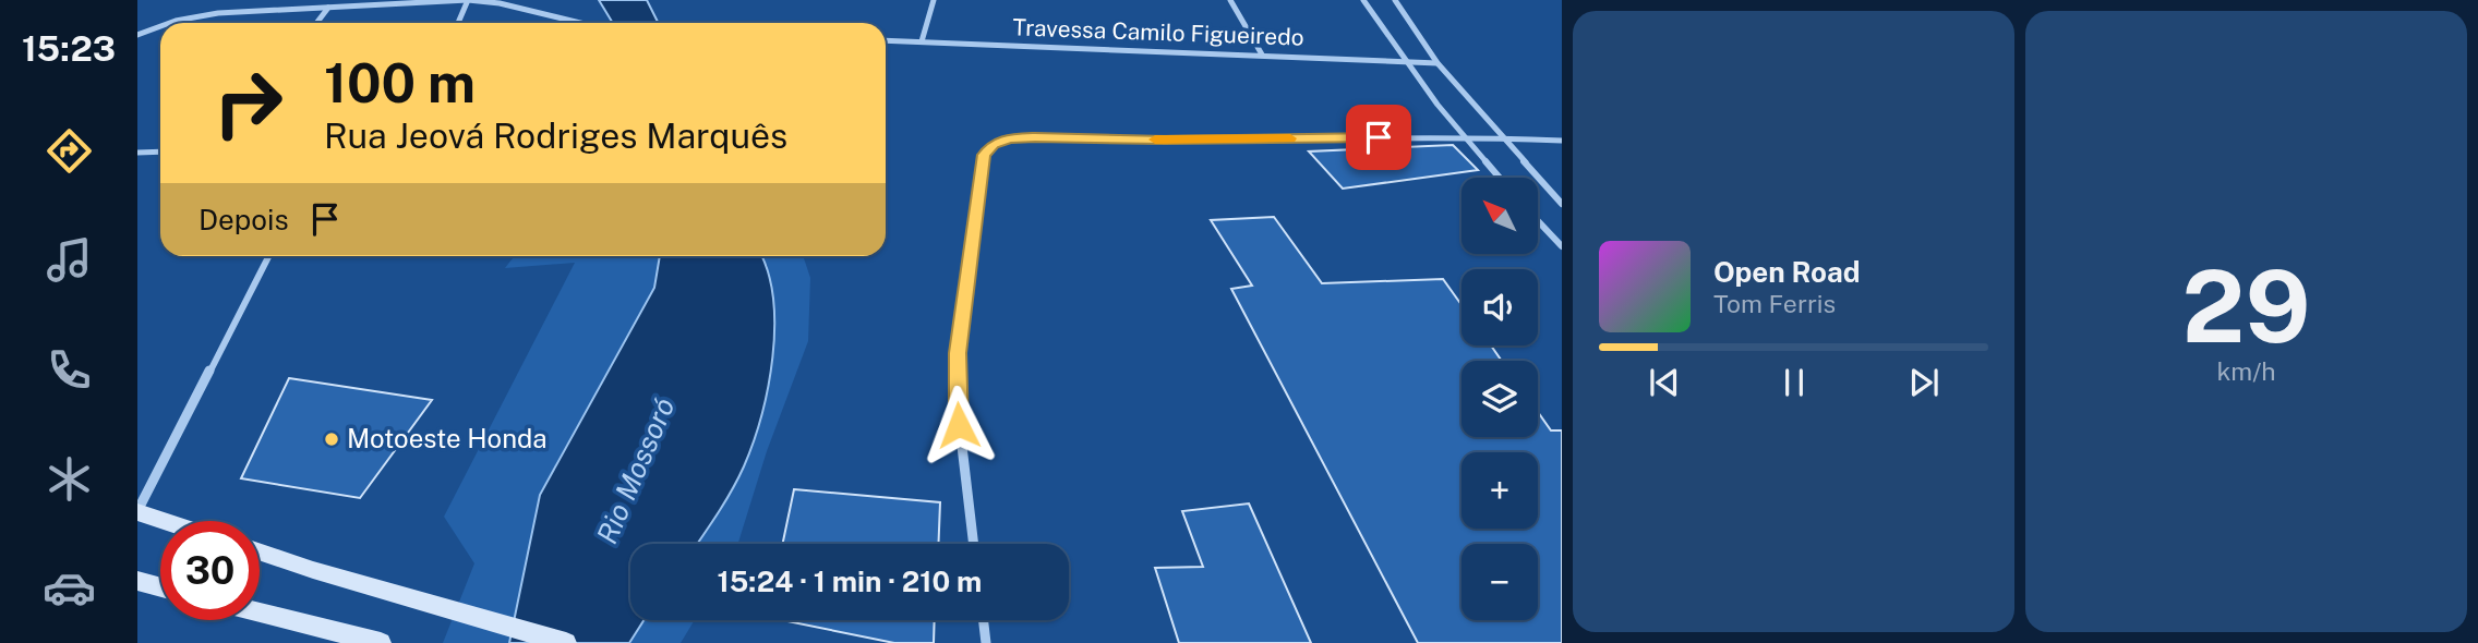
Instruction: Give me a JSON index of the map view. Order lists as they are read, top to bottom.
{
  "streets": {
    "street": ["Travessa Camilo Figueiredo"]
  },
  "water": ["Rio Mossoró"],
  "places": ["Motoeste Honda"],
  "north": "top left",
  "page": {
    "tabs": "15:23",
    "tile": ["29", "km/h"],
    "turn": ["100 m", "Rua Jeová Rodriges Marquês"],
    "map_buttons": ["+", "−"],
    "then": "Depois",
    "song": ["Open Road", "Tom Ferris"],
    "limit": "30",
    "trip": "15:24 · 1 min · 210 m"
  }
}
